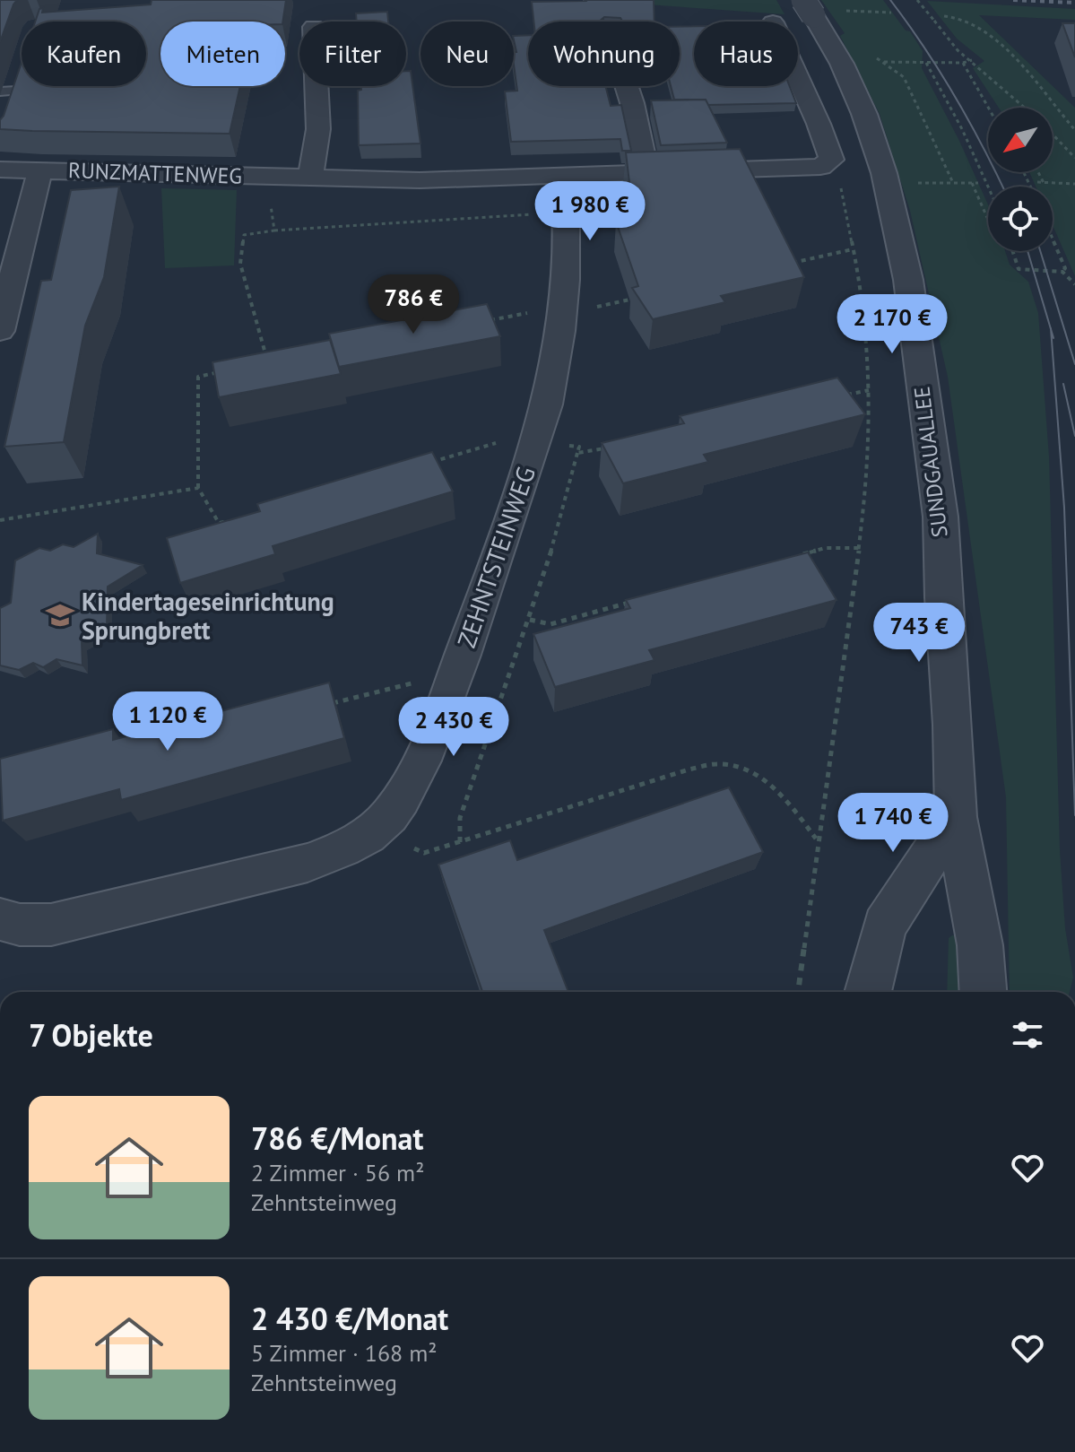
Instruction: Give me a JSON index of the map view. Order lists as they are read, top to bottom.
{
  "streets": {
    "street": ["RUNZMATTENWEG", "SUNDGAUALLEE", "ZEHNTSTEINWEG"]
  },
  "crossings": [
    ["RUNZMATTENWEG", "ZEHNTSTEINWEG"]
  ],
  "places": {
    "school or university": ["Kindertageseinrichtung Sprungbrett"]
  },
  "north": "bottom left",
  "page": {
    "chip": [
      "Kaufen",
      "Mieten",
      "Filter",
      "Neu",
      "Wohnung",
      "Haus"
    ],
    "price": [
      "1 980 €",
      "786 €",
      "2 170 €",
      "743 €",
      "1 120 €",
      "2 430 €",
      "1 740 €"
    ],
    "heading": "7 Objekte",
    "list": [
      {
        "name": "786 €/Monat",
        "note": "2 Zimmer · 56 m² · Zehntsteinweg"
      },
      {
        "name": "2 430 €/Monat",
        "note": "5 Zimmer · 168 m² · Zehntsteinweg"
      }
    ]
  }
}
